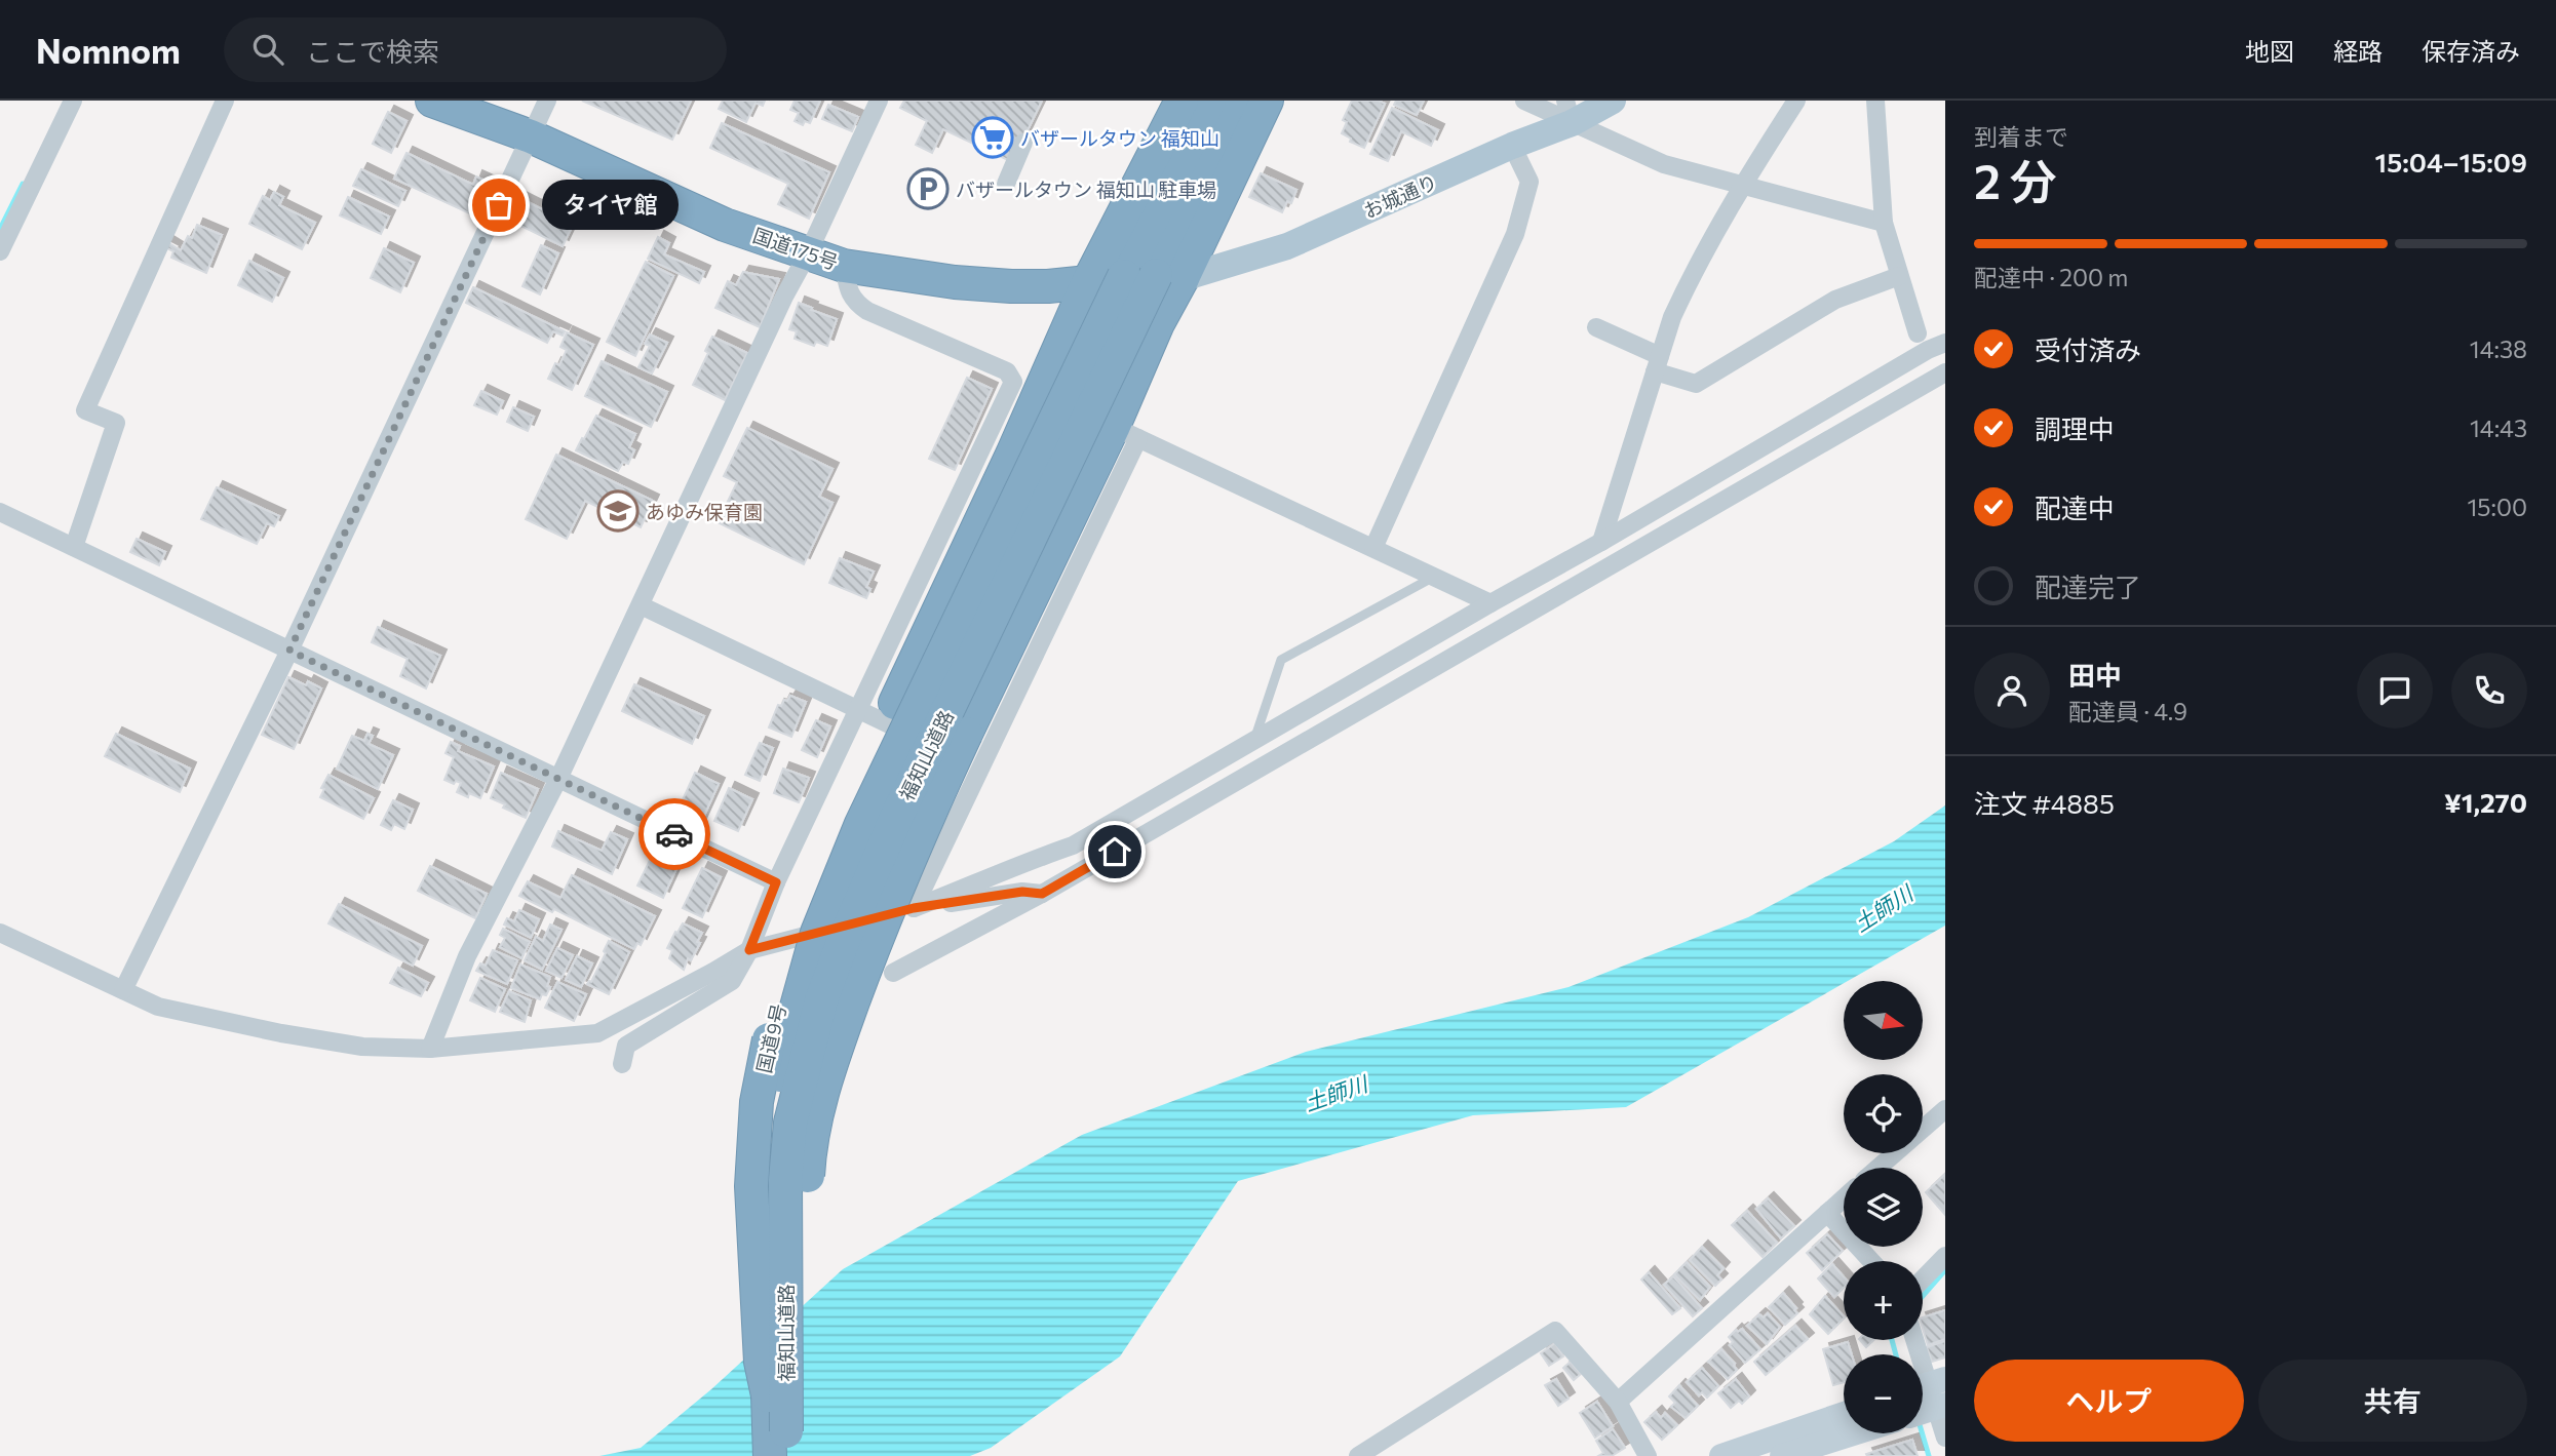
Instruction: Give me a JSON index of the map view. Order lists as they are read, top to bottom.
{
  "streets": {
    "highway": ["国道175号", "福知山道路", "国道9号"],
    "main road": ["お城通り"]
  },
  "crossings": [
    ["お城通り", "国道175号"],
    ["国道175号", "国道9号"],
    ["福知山道路", "国道9号"]
  ],
  "water": ["土師川"],
  "places": {
    "supermarket": ["バザールタウン 福知山"],
    "parking": ["バザールタウン 福知山 駐車場"],
    "other": ["タイヤ館"],
    "school or university": ["あゆみ保育園"]
  },
  "north": "right",
  "page": {
    "header": "Nomnom",
    "search": "ここで検索",
    "nav": ["地図", "経路", "保存済み"],
    "heading": ["2 分", "到着まで", "15:04–15:09"],
    "panel": [
      "田中",
      "配達員 · 4.9",
      "注文 #4885",
      "¥1,270"
    ],
    "bubble": "タイヤ館",
    "bar": "配達中 · 200 m",
    "list": [
      ["受付済み", "14:38"],
      ["調理中", "14:43"],
      ["配達中", "15:00"],
      "配達完了"
    ],
    "map_buttons": ["+", "−"],
    "buttons": ["ヘルプ", "共有"]
  }
}
